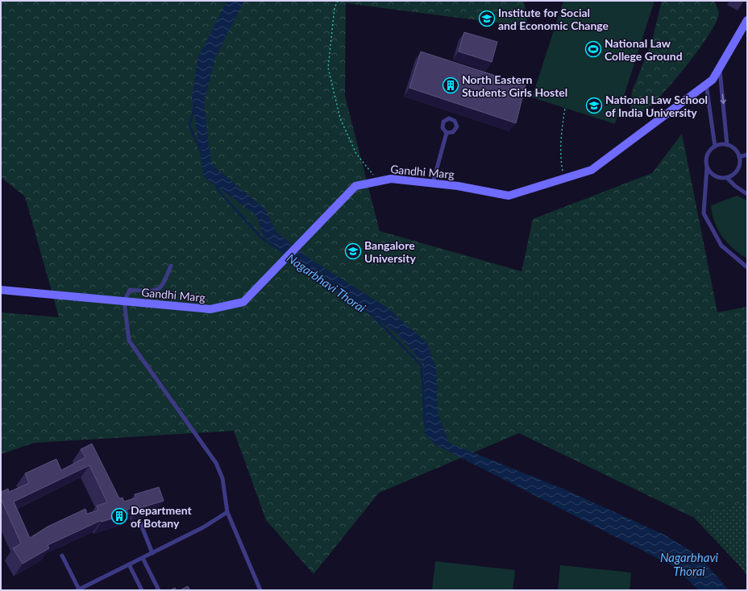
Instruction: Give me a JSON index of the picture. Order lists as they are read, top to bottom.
{
  "streets": {
    "main road": ["Gandhi Marg"]
  },
  "water": ["Nagarbhavi Thorai"],
  "places": {
    "school or university": ["Institute for Social and Economic Change", "National Law School of India University", "Bangalore University"],
    "sports": ["National Law College Ground"],
    "building": ["North Eastern Students Girls Hostel", "Department of Botany"]
  }
}
